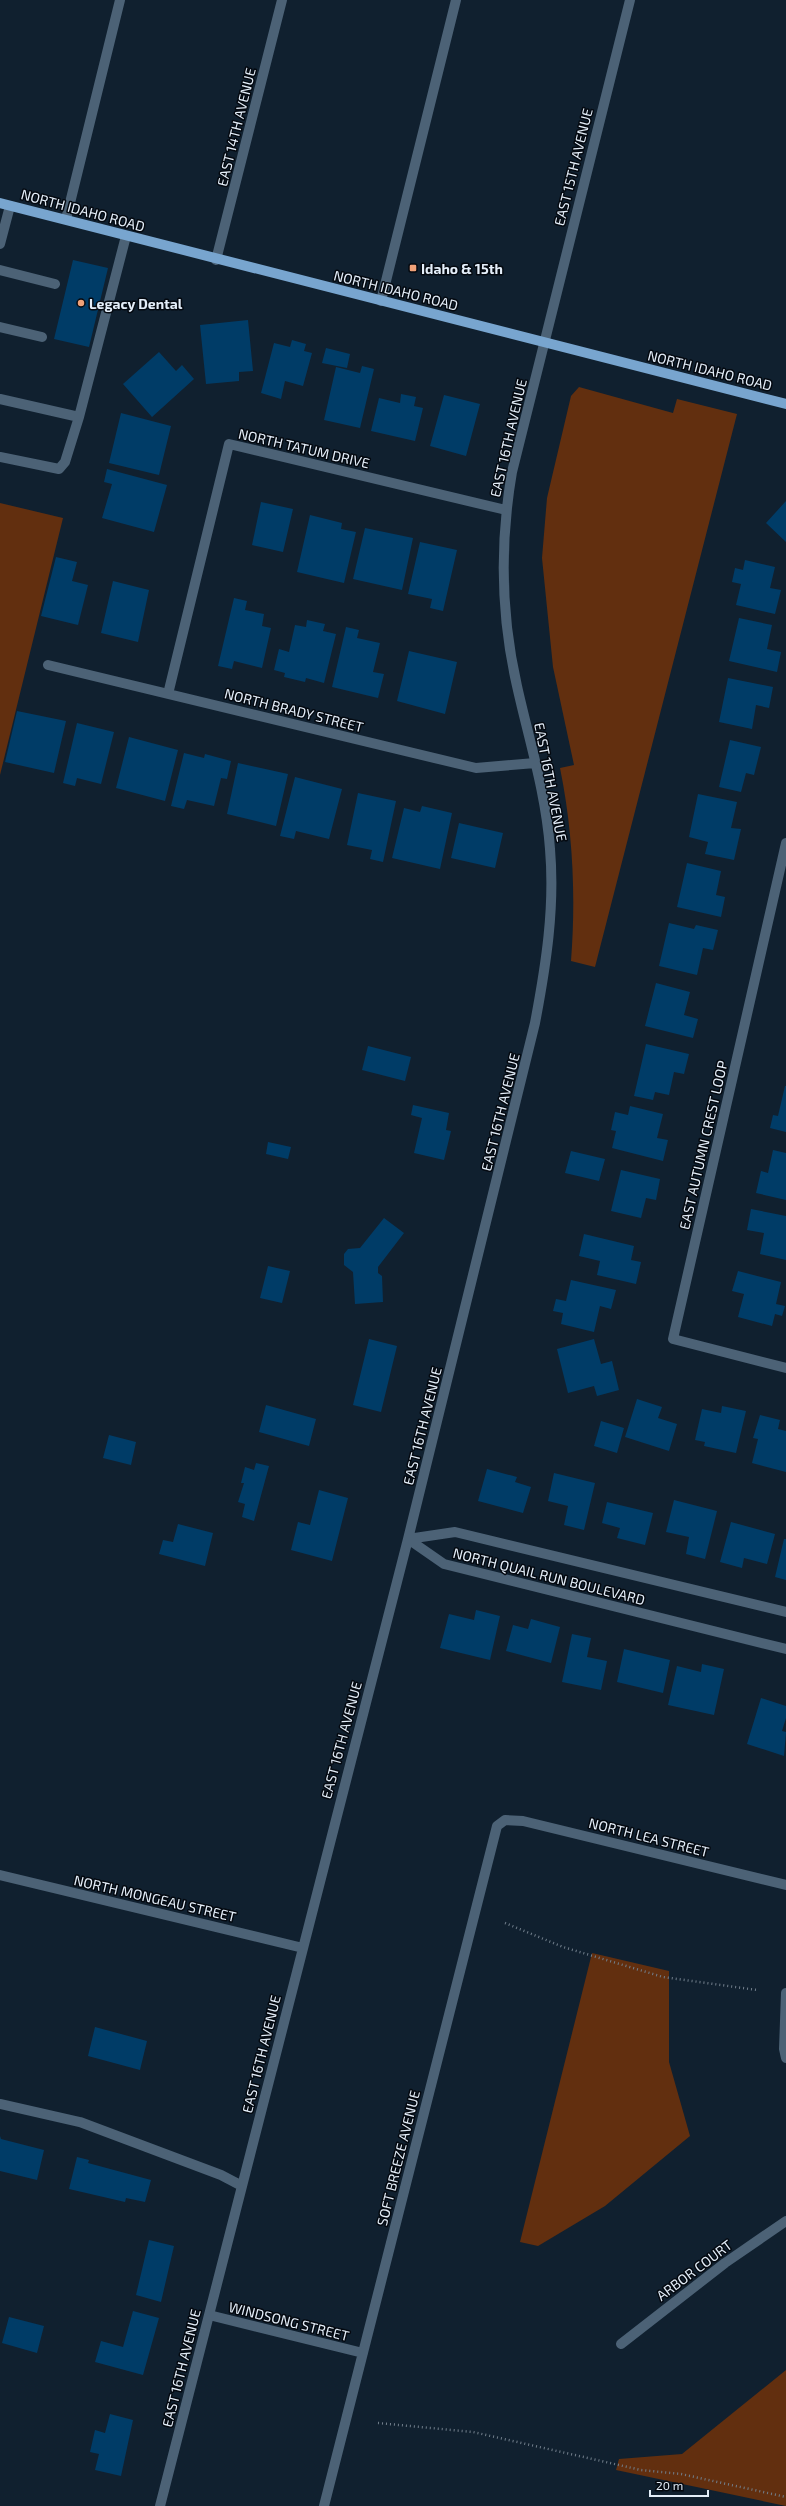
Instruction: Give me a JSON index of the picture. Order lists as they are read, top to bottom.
{
  "streets": {
    "main road": ["NORTH IDAHO ROAD"],
    "street": [
      "EAST 14TH AVENUE",
      "EAST 15TH AVENUE",
      "EAST 16TH AVENUE",
      "NORTH TATUM DRIVE",
      "NORTH BRADY STREET",
      "EAST AUTUMN CREST LOOP",
      "NORTH QUAIL RUN BOULEVARD",
      "NORTH LEA STREET",
      "NORTH MONGEAU STREET",
      "SOFT BREEZE AVENUE",
      "ARBOR COURT",
      "WINDSONG STREET"
    ]
  },
  "crossings": [
    ["EAST 14TH AVENUE", "NORTH IDAHO ROAD"],
    ["EAST 15TH AVENUE", "NORTH IDAHO ROAD"],
    ["EAST 15TH AVENUE", "EAST 16TH AVENUE"],
    ["NORTH IDAHO ROAD", "EAST 16TH AVENUE"],
    ["EAST 16TH AVENUE", "NORTH TATUM DRIVE"],
    ["EAST 16TH AVENUE", "NORTH BRADY STREET"],
    ["EAST 16TH AVENUE", "NORTH QUAIL RUN BOULEVARD"],
    ["EAST 16TH AVENUE", "NORTH MONGEAU STREET"],
    ["EAST 16TH AVENUE", "WINDSONG STREET"],
    ["NORTH TATUM DRIVE", "NORTH BRADY STREET"],
    ["NORTH LEA STREET", "SOFT BREEZE AVENUE"],
    ["SOFT BREEZE AVENUE", "WINDSONG STREET"]
  ],
  "places": {
    "transit": ["Idaho & 15th"],
    "other": ["Legacy Dental"]
  },
  "scale_bar": "20 m"
}
